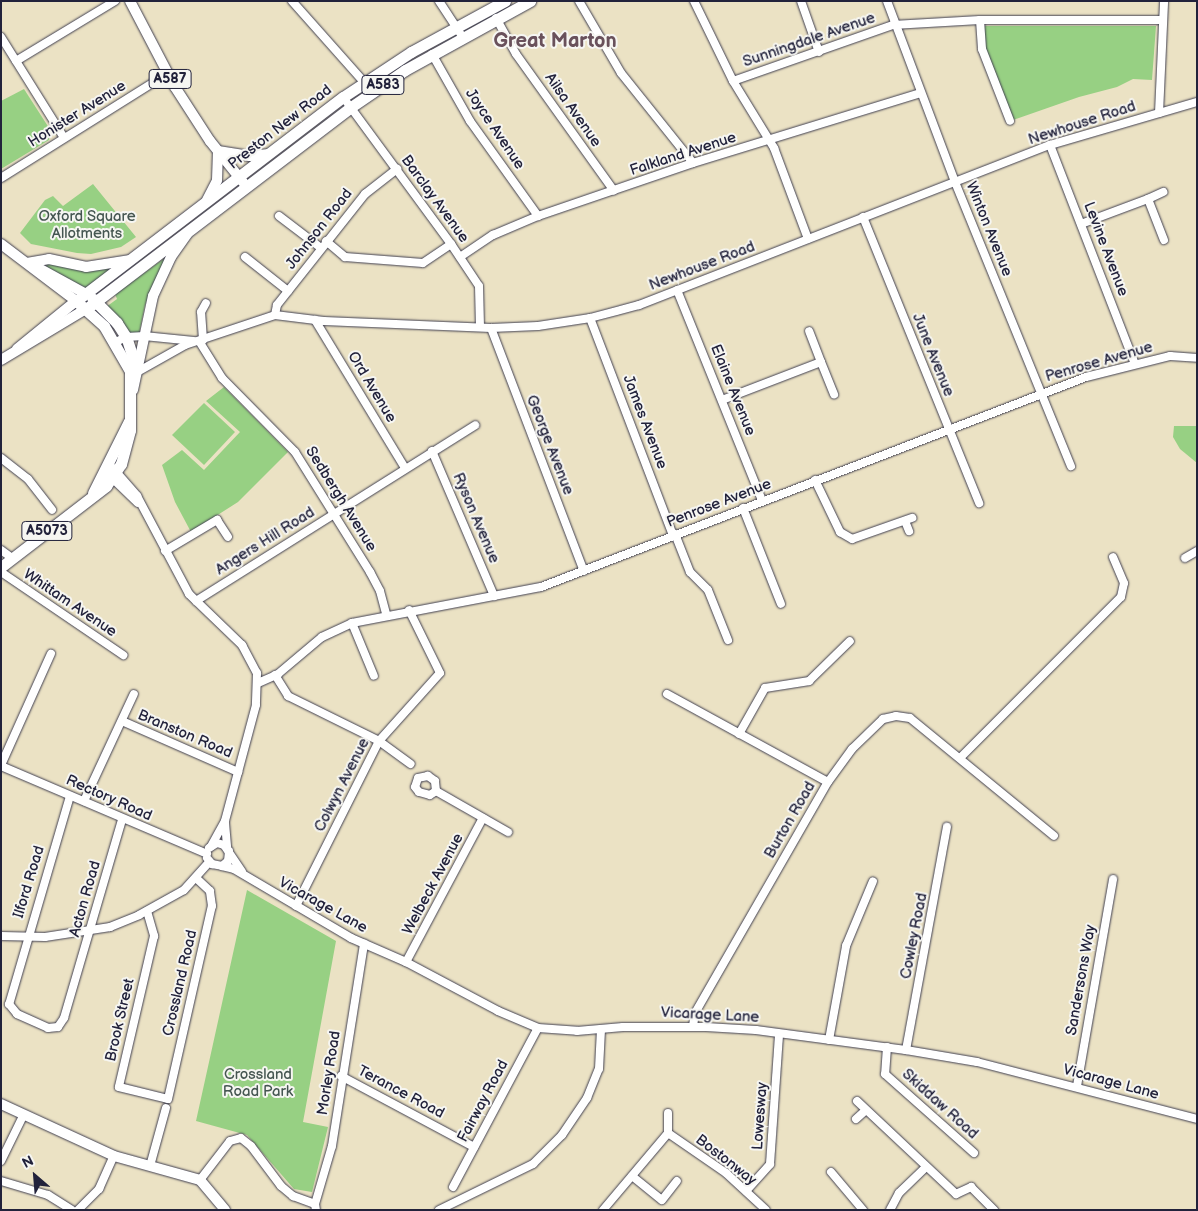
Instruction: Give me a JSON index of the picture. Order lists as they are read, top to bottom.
{
  "streets": {
    "highway": ["A583", "Preston New Road", "A5073"],
    "main road": ["A587"],
    "street": [
      "Sunningdale Avenue",
      "Ailsa Avenue",
      "Honister Avenue",
      "Newhouse Road",
      "Joyce Avenue",
      "Falkland Avenue",
      "Barclay Avenue",
      "Johnson Road",
      "Winton Avenue",
      "Levine Avenue",
      "June Avenue",
      "Penrose Avenue",
      "Ord Avenue",
      "Elaine Avenue",
      "James Avenue",
      "George Avenue",
      "Sedbergh Avenue",
      "Ryson Avenue",
      "Angers Hill Road",
      "Whittam Avenue",
      "Branston Road",
      "Colwyn Avenue",
      "Rectory Road",
      "Burton Road",
      "Ilford Road",
      "Welbeck Avenue",
      "Acton Road",
      "Vicarage Lane",
      "Cowley Road",
      "Sandersons Way",
      "Crossland Road",
      "Brook Street",
      "Morley Road",
      "Terance Road",
      "Fairway Road",
      "Skiddaw Road",
      "Lowesway",
      "Bostonway"
    ]
  },
  "crossings": [
    ["Sunningdale Avenue", "Winton Avenue"],
    ["A587", "A583"],
    ["A587", "Honister Avenue"],
    ["A587", "Preston New Road"],
    ["A583", "Preston New Road"],
    ["Ailsa Avenue", "Preston New Road"],
    ["Ailsa Avenue", "Falkland Avenue"],
    ["Newhouse Road", "Preston New Road"],
    ["Newhouse Road", "Barclay Avenue"],
    ["Newhouse Road", "Johnson Road"],
    ["Newhouse Road", "Winton Avenue"],
    ["Newhouse Road", "Levine Avenue"],
    ["Newhouse Road", "June Avenue"],
    ["Newhouse Road", "Ord Avenue"],
    ["Newhouse Road", "Elaine Avenue"],
    ["Newhouse Road", "James Avenue"],
    ["Newhouse Road", "George Avenue"],
    ["Newhouse Road", "Sedbergh Avenue"],
    ["Preston New Road", "Joyce Avenue"],
    ["Preston New Road", "Barclay Avenue"],
    ["Joyce Avenue", "Falkland Avenue"],
    ["Falkland Avenue", "Barclay Avenue"],
    ["Falkland Avenue", "Winton Avenue"],
    ["Barclay Avenue", "Johnson Road"],
    ["Winton Avenue", "Penrose Avenue"],
    ["Levine Avenue", "Penrose Avenue"],
    ["June Avenue", "Penrose Avenue"],
    ["Penrose Avenue", "Elaine Avenue"],
    ["Penrose Avenue", "James Avenue"],
    ["Penrose Avenue", "George Avenue"],
    ["Penrose Avenue", "Sedbergh Avenue"],
    ["Penrose Avenue", "Ryson Avenue"],
    ["Penrose Avenue", "Colwyn Avenue"],
    ["Penrose Avenue", "Vicarage Lane"],
    ["Ord Avenue", "Angers Hill Road"],
    ["Sedbergh Avenue", "Angers Hill Road"],
    ["Ryson Avenue", "Angers Hill Road"],
    ["A5073", "Vicarage Lane"],
    ["Angers Hill Road", "Vicarage Lane"],
    ["Branston Road", "Vicarage Lane"],
    ["Colwyn Avenue", "Vicarage Lane"],
    ["Rectory Road", "Ilford Road"],
    ["Rectory Road", "Acton Road"],
    ["Rectory Road", "Vicarage Lane"],
    ["Burton Road", "Vicarage Lane"],
    ["Ilford Road", "Acton Road"],
    ["Welbeck Avenue", "Vicarage Lane"],
    ["Vicarage Lane", "Cowley Road"],
    ["Vicarage Lane", "Sandersons Way"],
    ["Vicarage Lane", "Morley Road"],
    ["Vicarage Lane", "Fairway Road"],
    ["Vicarage Lane", "Skiddaw Road"],
    ["Vicarage Lane", "Lowesway"],
    ["Crossland Road", "Brook Street"],
    ["Morley Road", "Terance Road"],
    ["Terance Road", "Fairway Road"],
    ["Lowesway", "Bostonway"]
  ],
  "districts": ["Great Marton"],
  "parks": ["Oxford Square Allotments", "Crossland Road Park"],
  "north": "top left"
}
